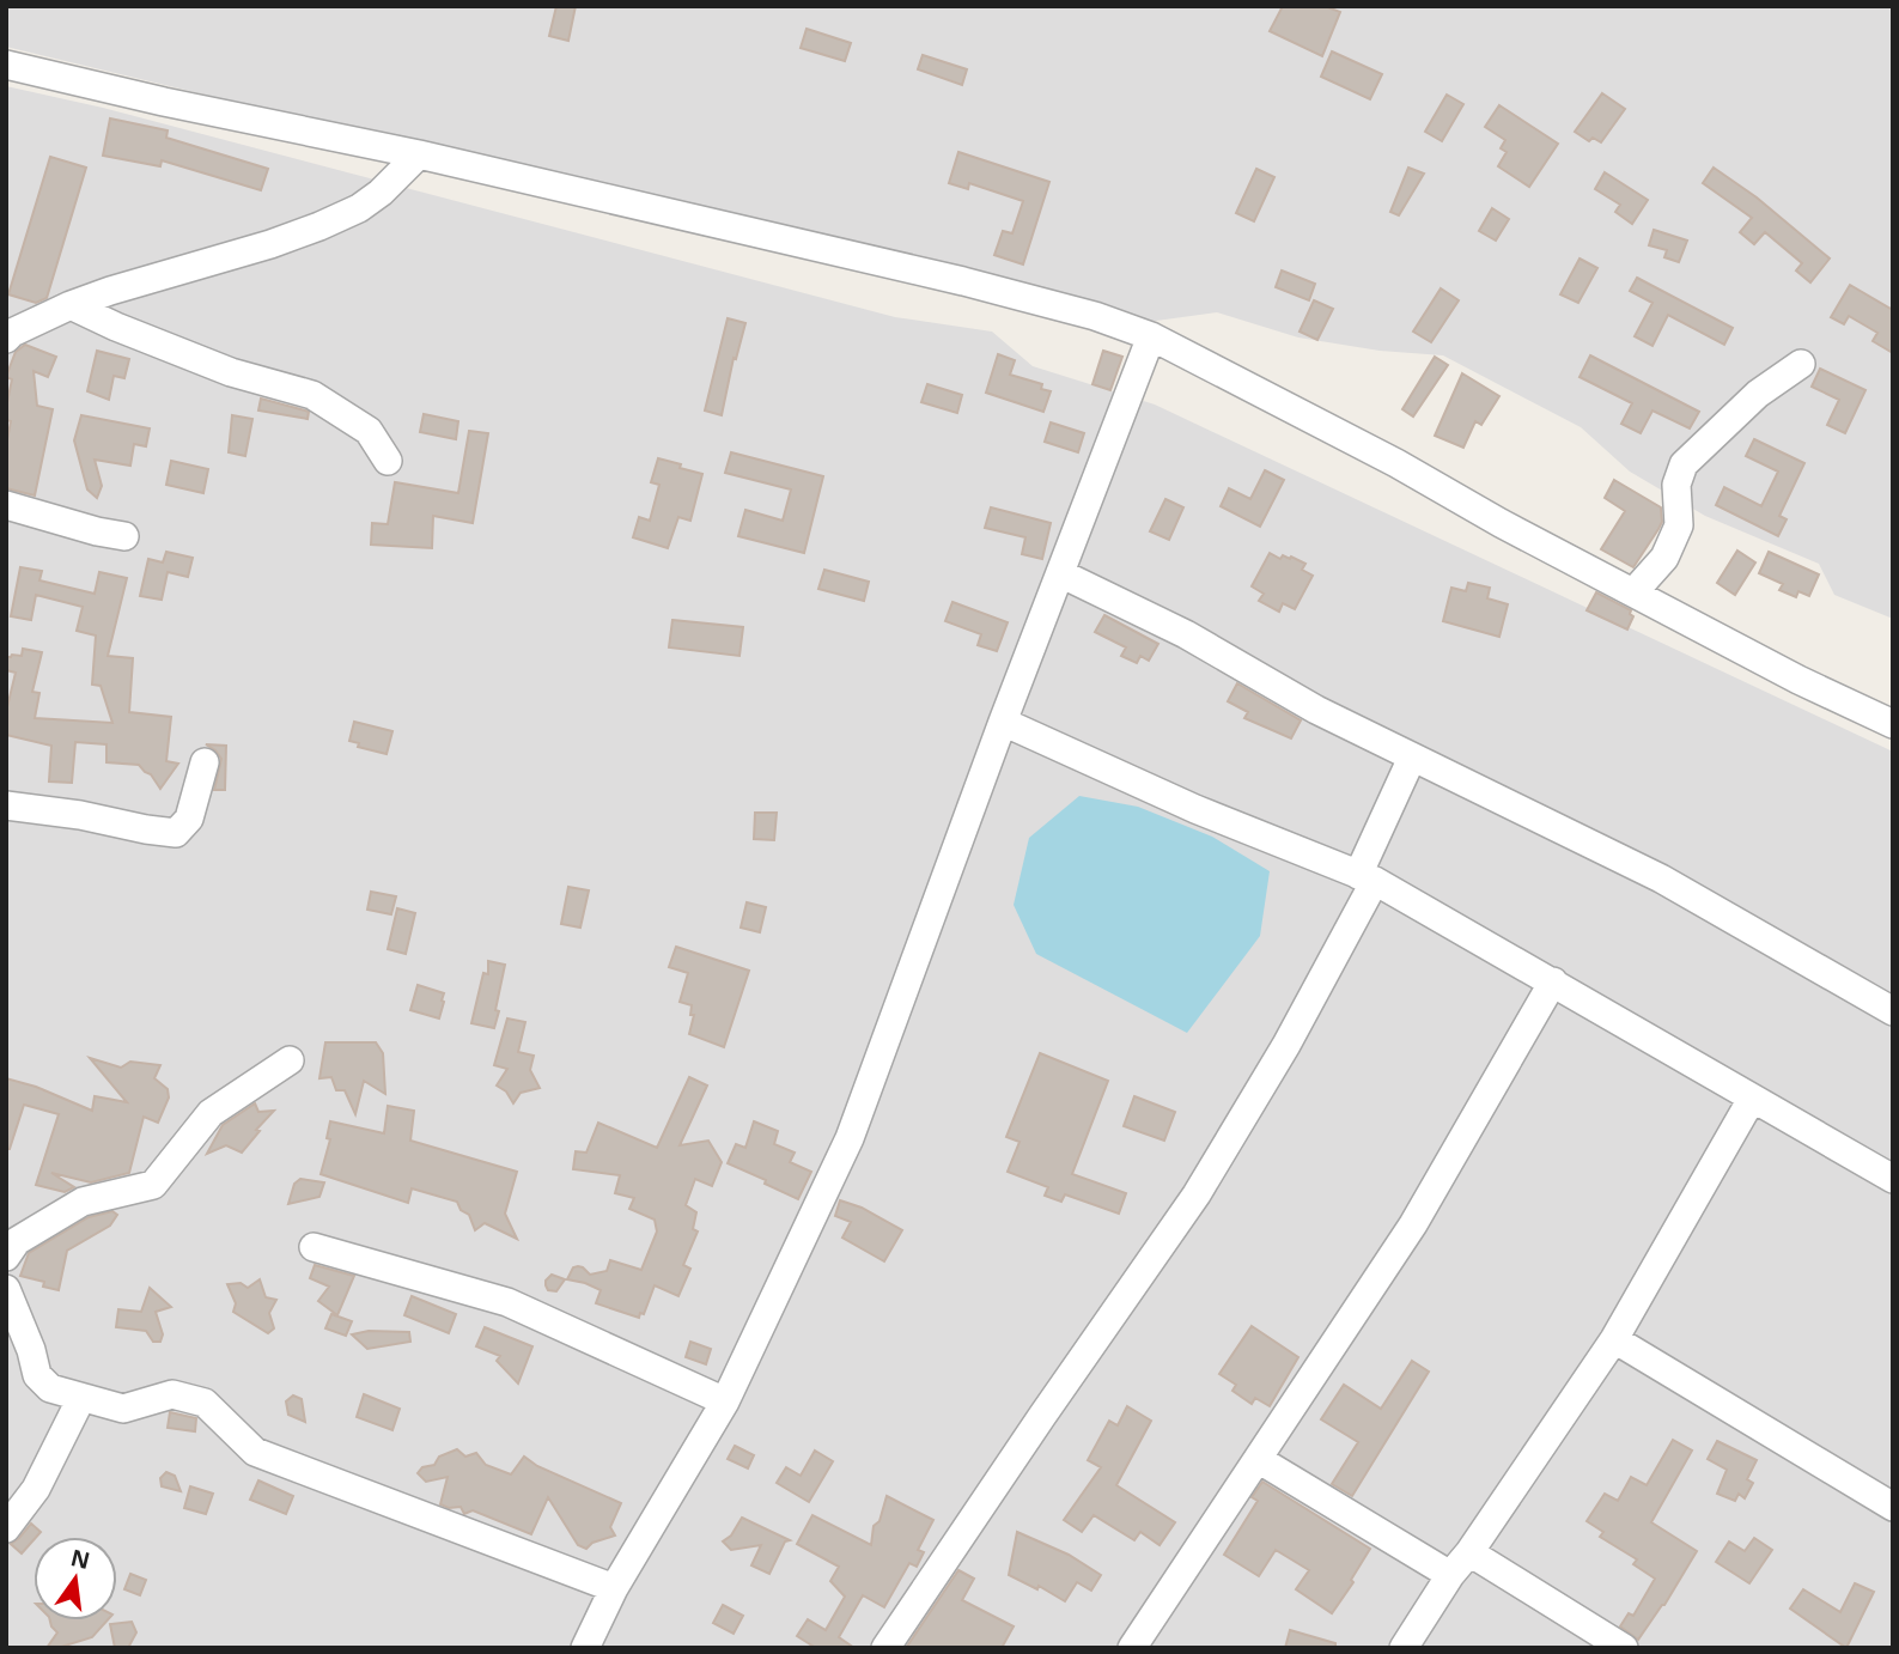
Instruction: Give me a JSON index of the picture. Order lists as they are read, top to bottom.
{
  "north": "top"
}
